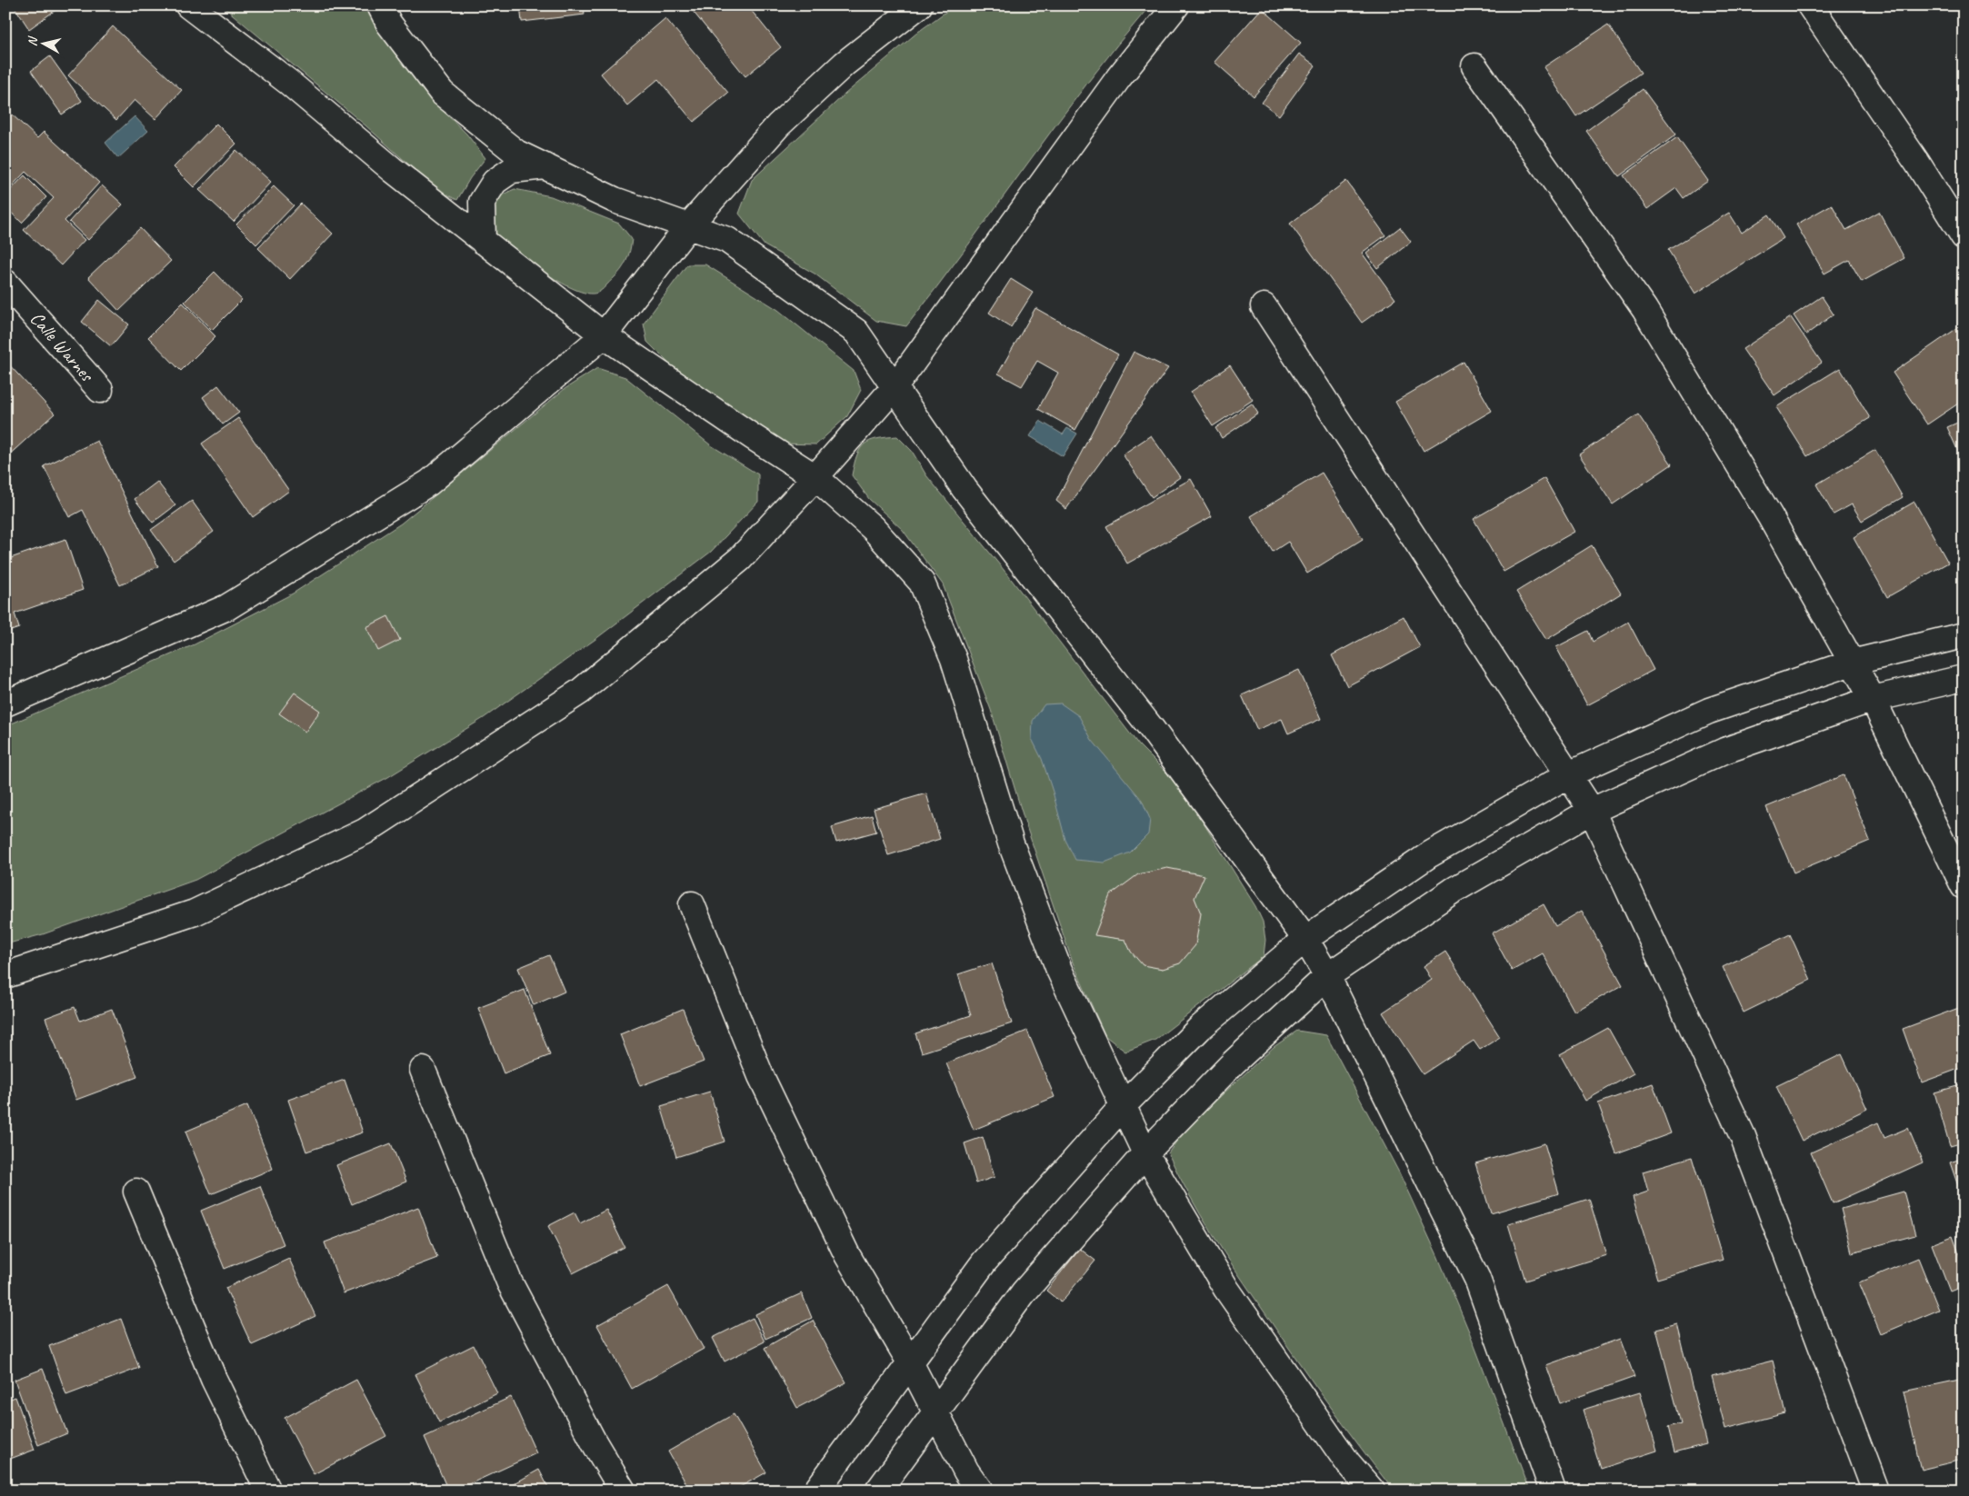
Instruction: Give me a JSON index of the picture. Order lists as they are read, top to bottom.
{
  "streets": {
    "street": ["Calle Warnes"]
  },
  "north": "left"
}
